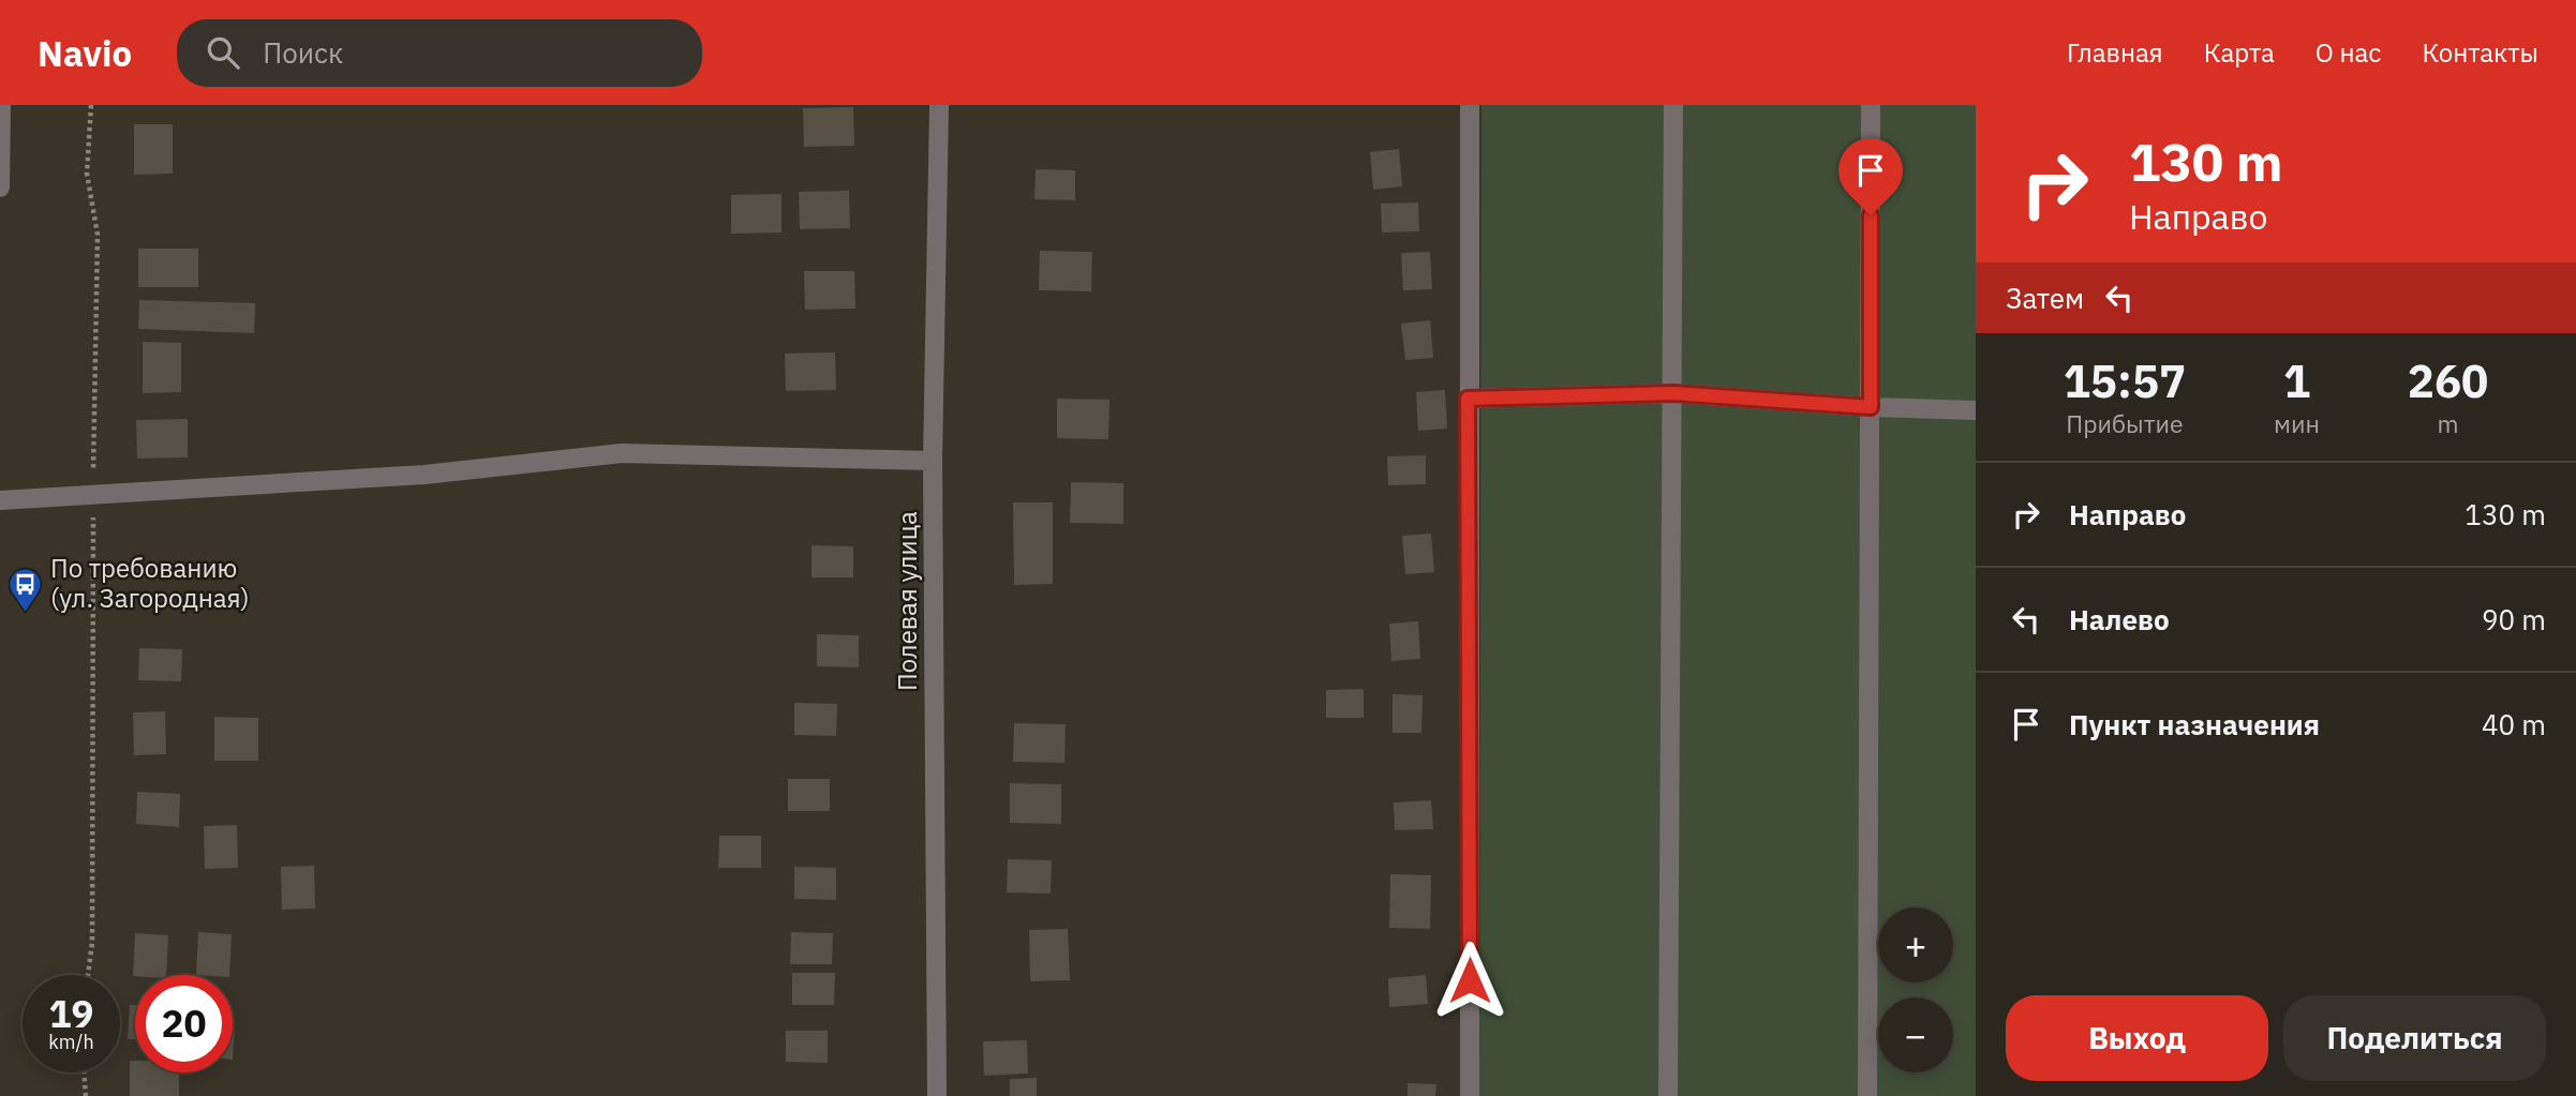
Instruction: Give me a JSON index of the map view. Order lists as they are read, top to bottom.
{
  "streets": {
    "street": ["Полевая улица"]
  },
  "places": {
    "bus stop": ["По требованию (ул. Загородная)"]
  },
  "page": {
    "header": "Navio",
    "search": "Поиск",
    "nav": [
      "Главная",
      "Карта",
      "О нас",
      "Контакты"
    ],
    "turn": ["130 m", "Направо"],
    "then": "Затем",
    "eta": [
      "15:57",
      "Прибытие",
      "1",
      "мин",
      "260",
      "m"
    ],
    "list": [
      {
        "name": "Направо",
        "value": "130 m"
      },
      {
        "name": "Налево",
        "value": "90 m"
      },
      {
        "name": "Пункт назначения",
        "value": "40 m"
      }
    ],
    "map_buttons": ["+", "−"],
    "speed": "19 km/h",
    "limit": "20",
    "buttons": ["Выход", "Поделиться"]
  }
}
